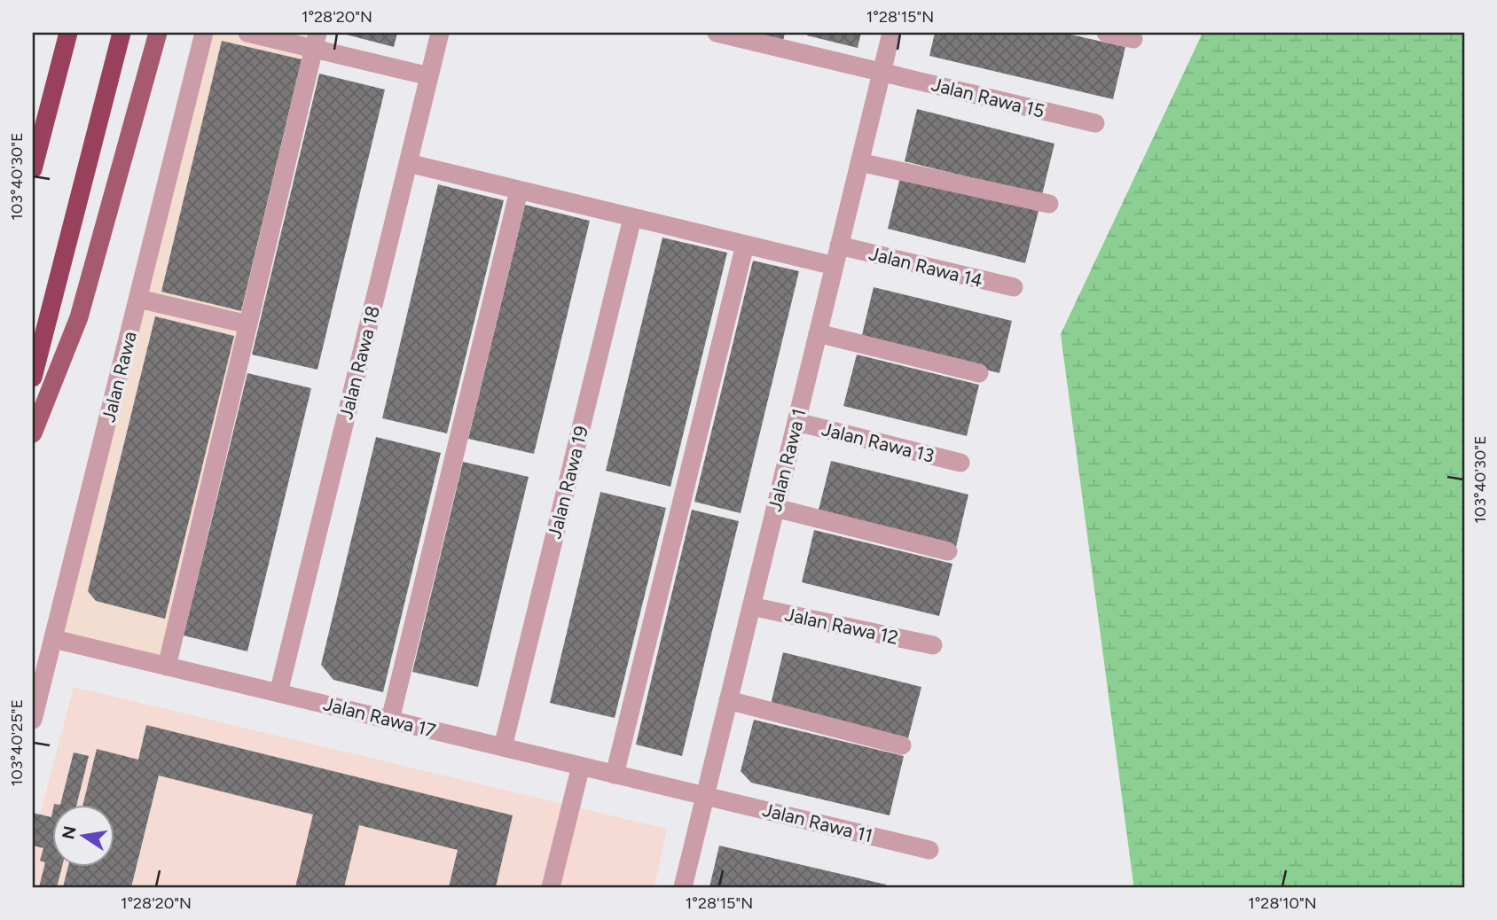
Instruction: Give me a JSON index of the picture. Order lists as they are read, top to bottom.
{
  "streets": {
    "street": [
      "Jalan Rawa 15",
      "Jalan Rawa 14",
      "Jalan Rawa 18",
      "Jalan Rawa",
      "Jalan Rawa 13",
      "Jalan Rawa 1",
      "Jalan Rawa 19",
      "Jalan Rawa 12",
      "Jalan Rawa 17",
      "Jalan Rawa 11"
    ]
  },
  "crossings": [
    ["Jalan Rawa 15", "Jalan Rawa 1"],
    ["Jalan Rawa 14", "Jalan Rawa 1"],
    ["Jalan Rawa 18", "Jalan Rawa 17"],
    ["Jalan Rawa", "Jalan Rawa 17"],
    ["Jalan Rawa 13", "Jalan Rawa 1"],
    ["Jalan Rawa 1", "Jalan Rawa 12"],
    ["Jalan Rawa 1", "Jalan Rawa 17"],
    ["Jalan Rawa 1", "Jalan Rawa 11"],
    ["Jalan Rawa 19", "Jalan Rawa 17"],
    ["Jalan Rawa 17", "Jalan Rawa 11"]
  ],
  "north": "left",
  "coordinates": [
    "1°28'20\"N",
    "1°28'15\"N",
    "103°40'30\"E",
    "103°40'25\"E",
    "1°28'10\"N"
  ]
}
